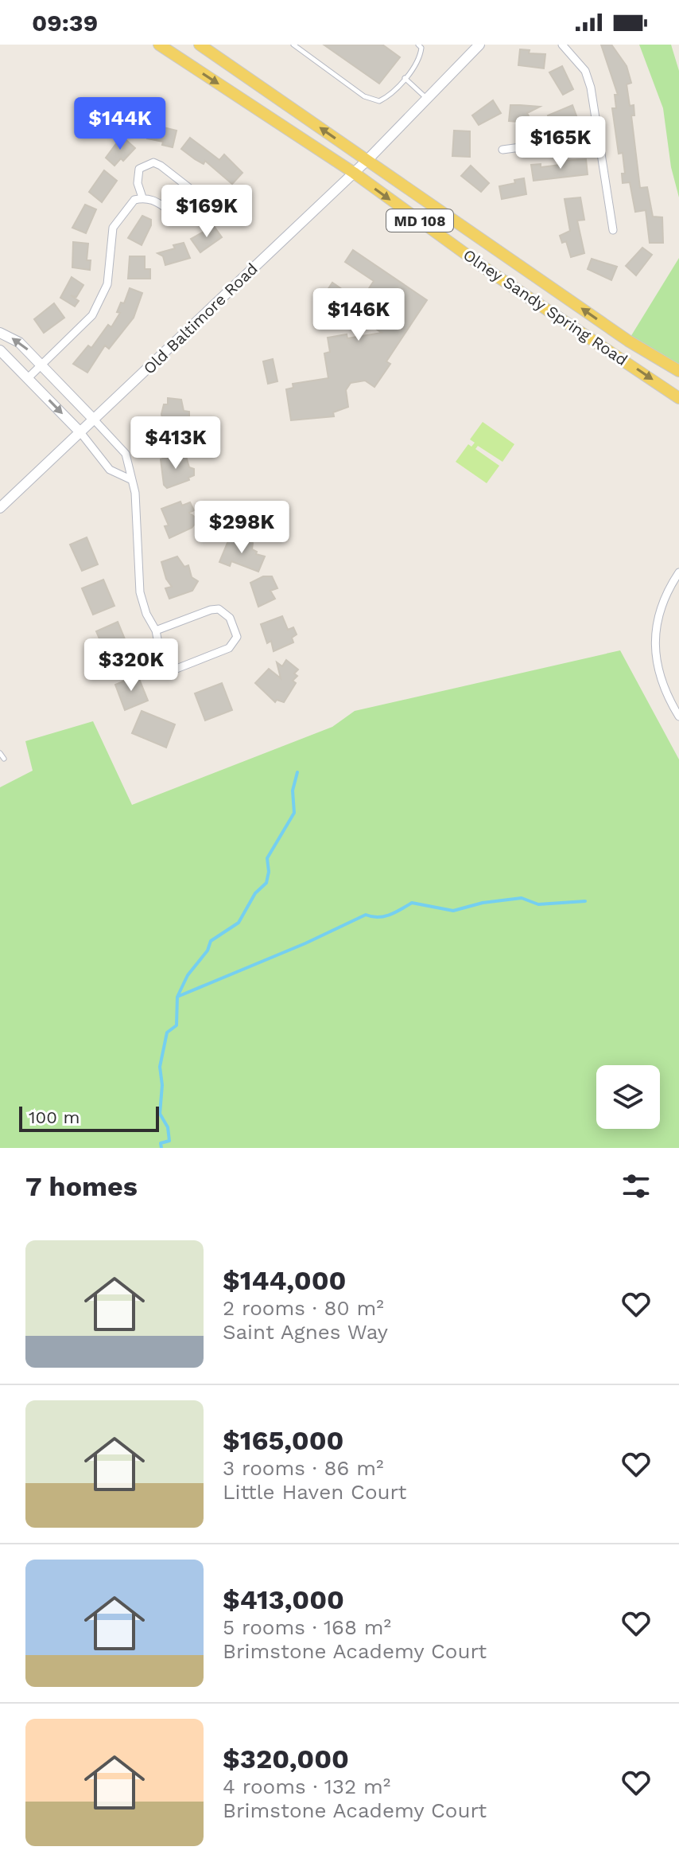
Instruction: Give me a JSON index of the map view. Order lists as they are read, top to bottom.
{
  "streets": {
    "main road": ["MD 108", "Olney Sandy Spring Road"],
    "street": ["Old Baltimore Road"]
  },
  "crossings": [
    ["Olney Sandy Spring Road", "Old Baltimore Road"]
  ],
  "scale_bar": "100 m",
  "page": {
    "status": "09:39",
    "price": [
      "$144K",
      "$165K",
      "$169K",
      "$146K",
      "$413K",
      "$298K",
      "$320K"
    ],
    "scale": "100 m",
    "heading": "7 homes",
    "list": [
      {
        "name": "$144,000",
        "note": "2 rooms · 80 m² · Saint Agnes Way"
      },
      {
        "name": "$165,000",
        "note": "3 rooms · 86 m² · Little Haven Court"
      },
      {
        "name": "$413,000",
        "note": "5 rooms · 168 m² · Brimstone Academy Court"
      },
      {
        "name": "$320,000",
        "note": "4 rooms · 132 m² · Brimstone Academy Court"
      }
    ]
  }
}
